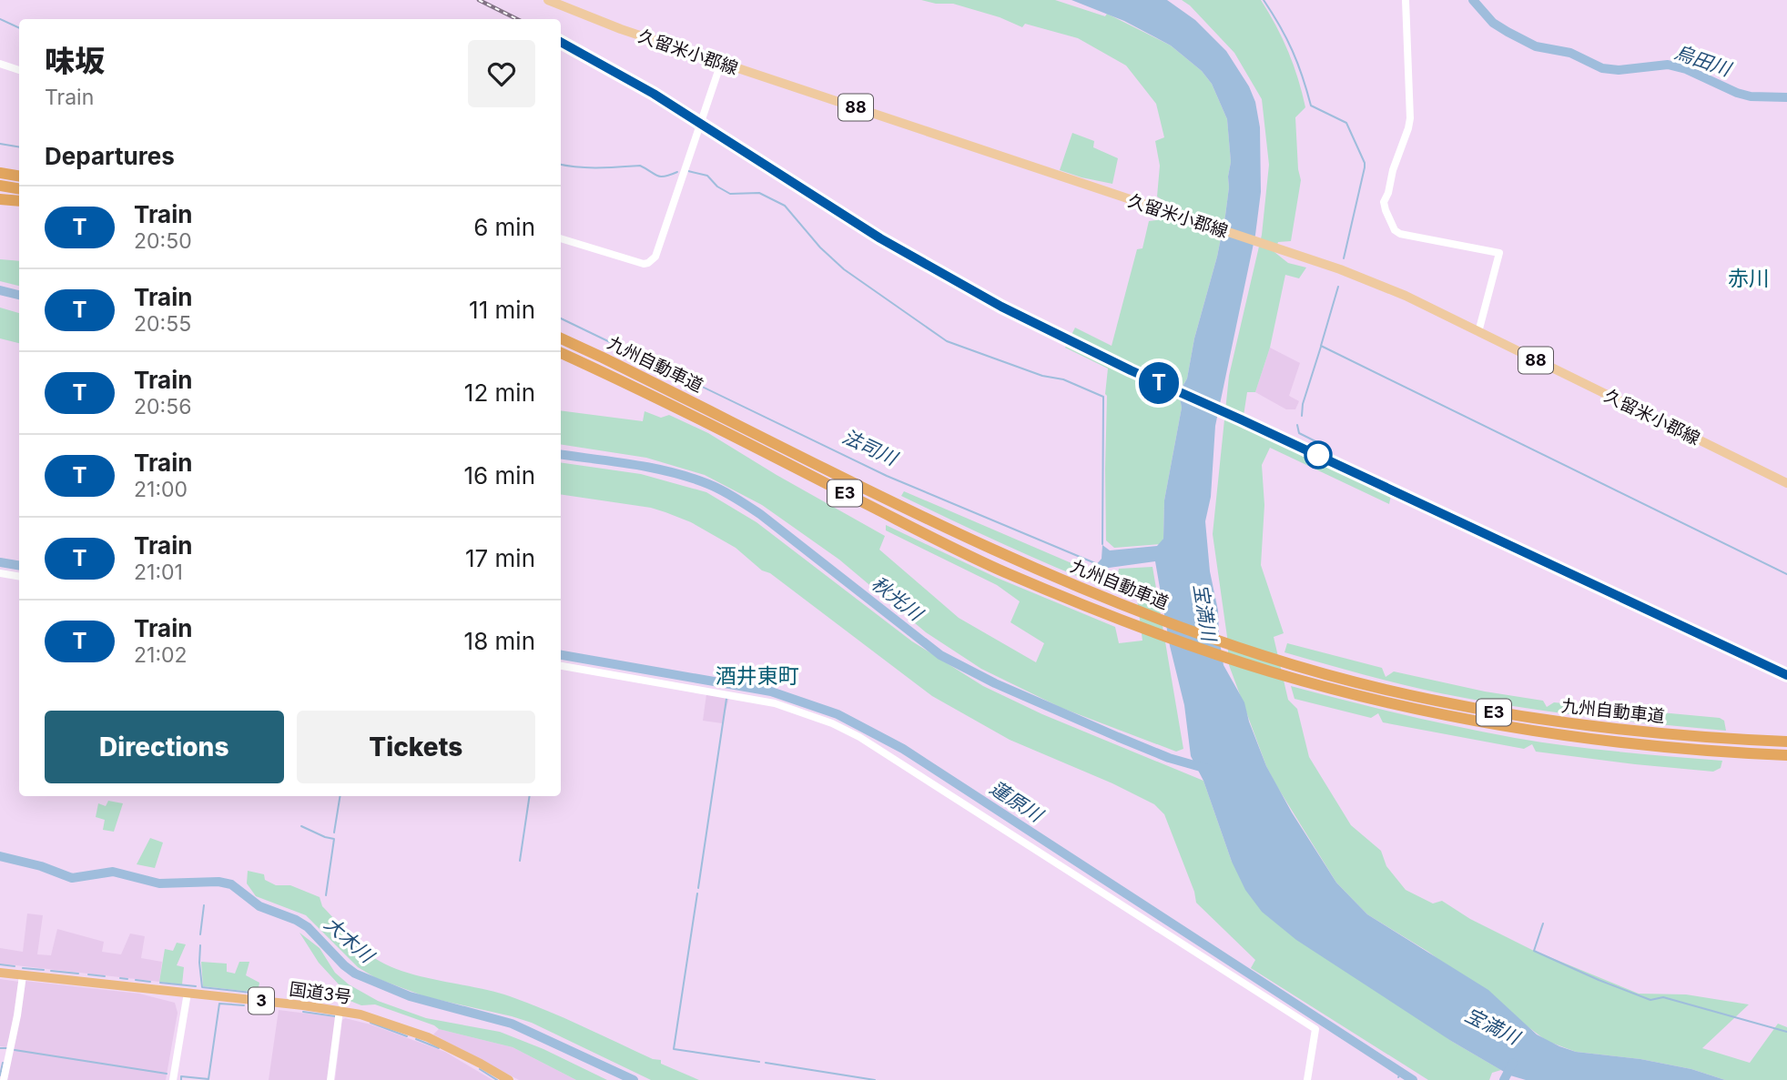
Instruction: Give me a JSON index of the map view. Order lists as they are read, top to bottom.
{
  "streets": {
    "highway": [
      "九州自動車道",
      "E3",
      "国道3号",
      "3"
    ],
    "main road": ["久留米小郡線", "88"]
  },
  "districts": ["赤川", "酒井東町"],
  "water": [
    "烏田川",
    "法司川",
    "秋光川",
    "宝満川",
    "蓮原川",
    "大木川"
  ],
  "page": {
    "on_map": "T",
    "heading": [
      ["味坂", "Train"],
      "Departures"
    ],
    "list": [
      {
        "mark": "T",
        "name": "Train",
        "note": "20:50",
        "value": "6 min"
      },
      {
        "mark": "T",
        "name": "Train",
        "note": "20:55",
        "value": "11 min"
      },
      {
        "mark": "T",
        "name": "Train",
        "note": "20:56",
        "value": "12 min"
      },
      {
        "mark": "T",
        "name": "Train",
        "note": "21:00",
        "value": "16 min"
      },
      {
        "mark": "T",
        "name": "Train",
        "note": "21:01",
        "value": "17 min"
      },
      {
        "mark": "T",
        "name": "Train",
        "note": "21:02",
        "value": "18 min"
      }
    ],
    "buttons": ["Directions", "Tickets"]
  }
}
